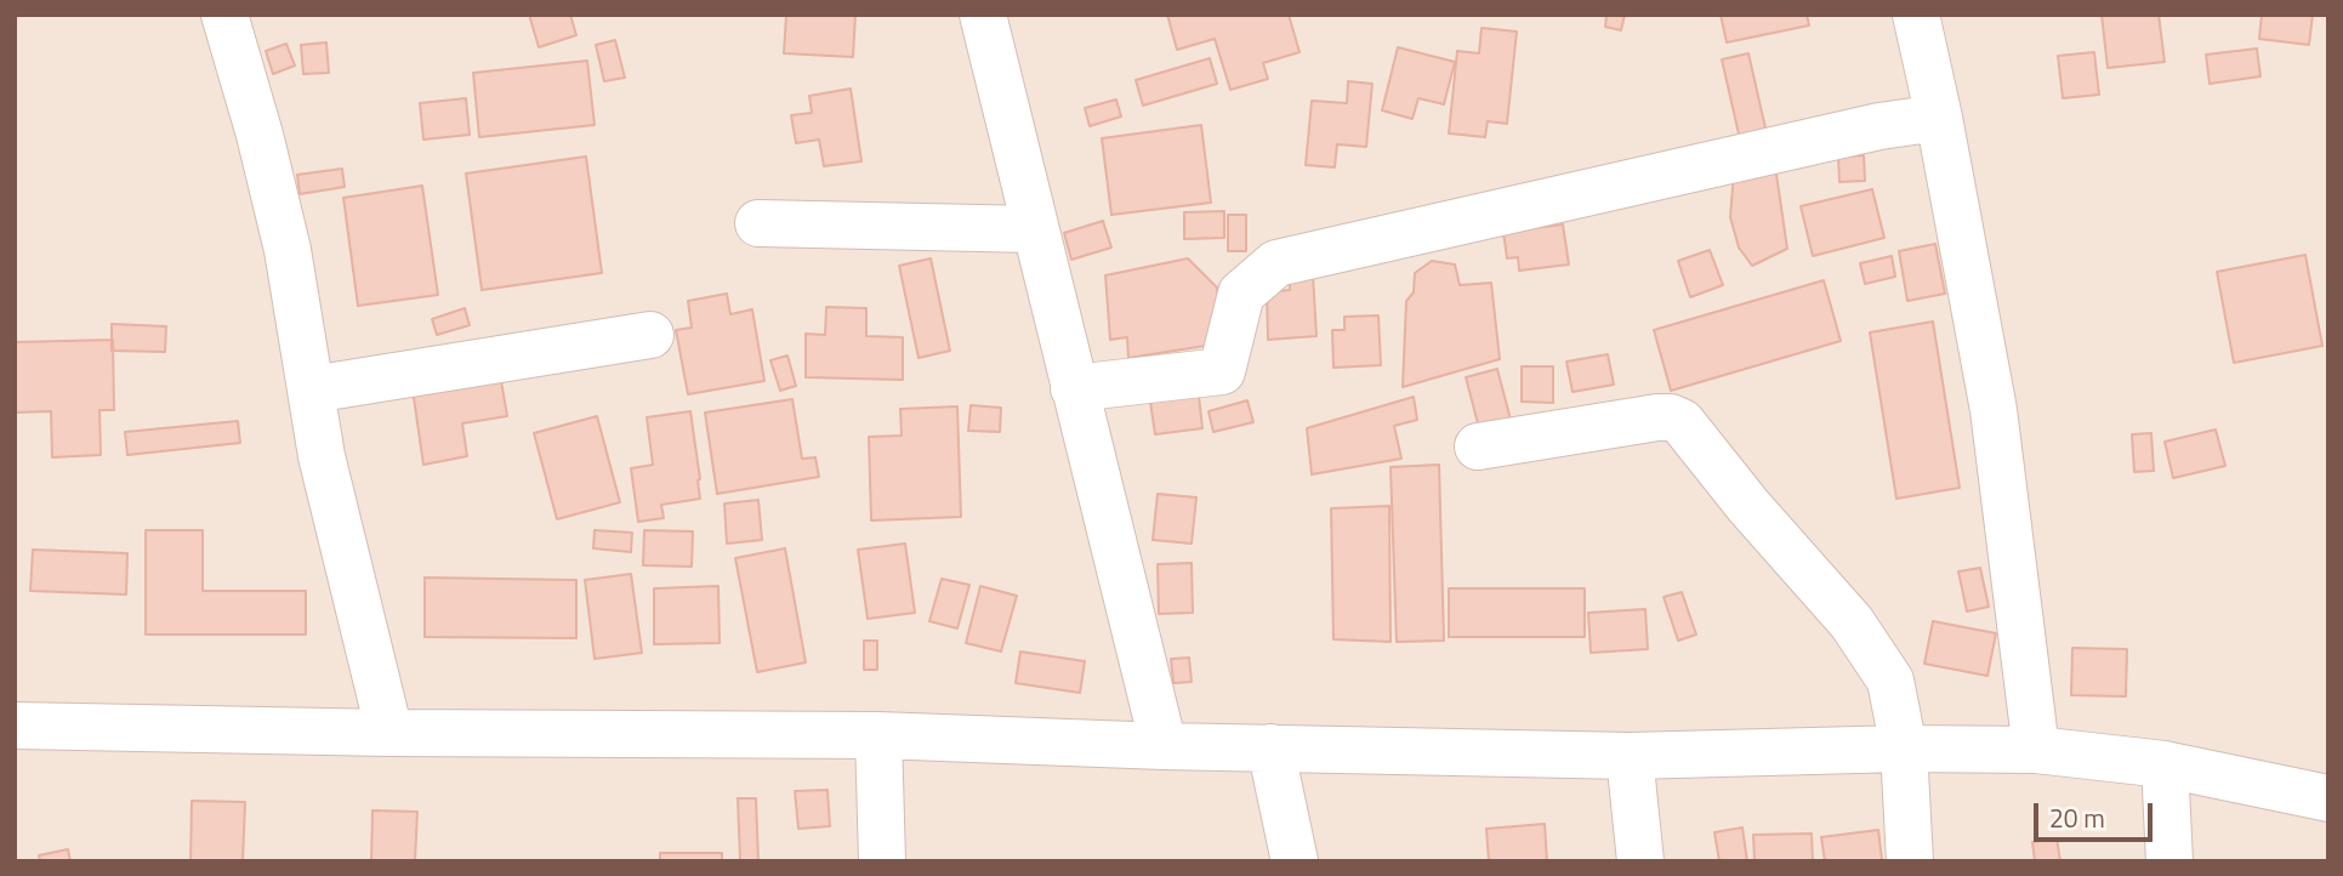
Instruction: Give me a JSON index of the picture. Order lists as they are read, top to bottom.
{
  "scale_bar": "20 m"
}
